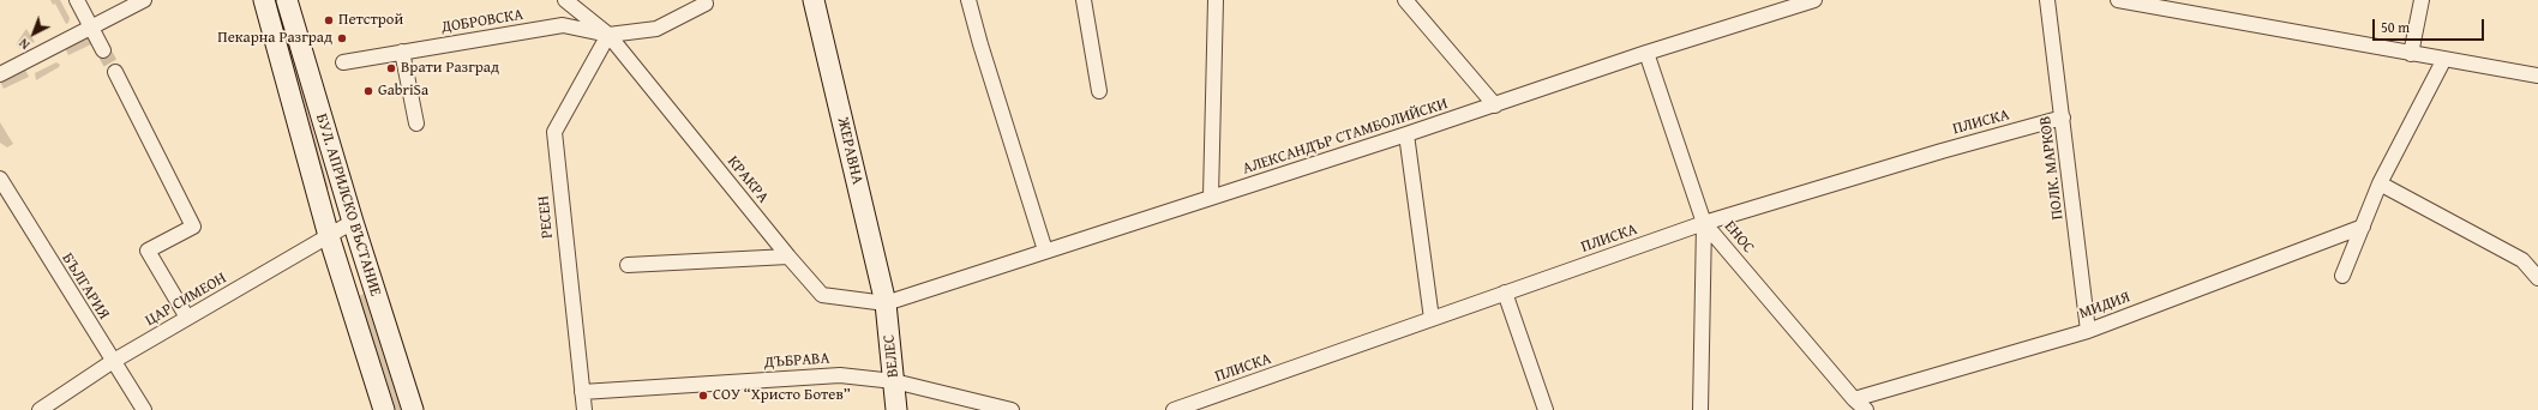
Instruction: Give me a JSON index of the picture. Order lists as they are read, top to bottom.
{
  "streets": {
    "street": [
      "ДОБРОВСКА",
      "ПЛИСКА",
      "АЛЕКСАНДЪР СТАМБОЛИЙСКИ",
      "ЖЕРАВНА",
      "ПОЛК. МАРКОВ",
      "КРАКРА",
      "БУЛ. АПРИЛСКО ВЪСТАНИЕ",
      "РЕСЕН",
      "ЕНОС",
      "БЪЛГАРИЯ",
      "ЦАР СИМЕОН",
      "МИДИЯ",
      "ВЕЛЕС",
      "ДЪБРАВА"
    ]
  },
  "crossings": [
    ["ДОБРОВСКА", "КРАКРА"],
    ["ДОБРОВСКА", "РЕСЕН"],
    ["ПЛИСКА", "ПОЛК. МАРКОВ"],
    ["ПЛИСКА", "ЕНОС"],
    ["АЛЕКСАНДЪР СТАМБОЛИЙСКИ", "ЖЕРАВНА"],
    ["АЛЕКСАНДЪР СТАМБОЛИЙСКИ", "КРАКРА"],
    ["АЛЕКСАНДЪР СТАМБОЛИЙСКИ", "ЕНОС"],
    ["АЛЕКСАНДЪР СТАМБОЛИЙСКИ", "ВЕЛЕС"],
    ["ЖЕРАВНА", "КРАКРА"],
    ["ЖЕРАВНА", "ВЕЛЕС"],
    ["ПОЛК. МАРКОВ", "МИДИЯ"],
    ["КРАКРА", "РЕСЕН"],
    ["КРАКРА", "ВЕЛЕС"],
    ["БУЛ. АПРИЛСКО ВЪСТАНИЕ", "ЦАР СИМЕОН"],
    ["РЕСЕН", "ДЪБРАВА"],
    ["ЕНОС", "МИДИЯ"],
    ["БЪЛГАРИЯ", "ЦАР СИМЕОН"],
    ["ВЕЛЕС", "ДЪБРАВА"]
  ],
  "places": [
    "Петстрой",
    "Пекарна Разград",
    "Врати Разград",
    "GabriSa",
    "СОУ “Христо Ботев”"
  ],
  "scale_bar": "50 m",
  "north": "bottom left"
}
